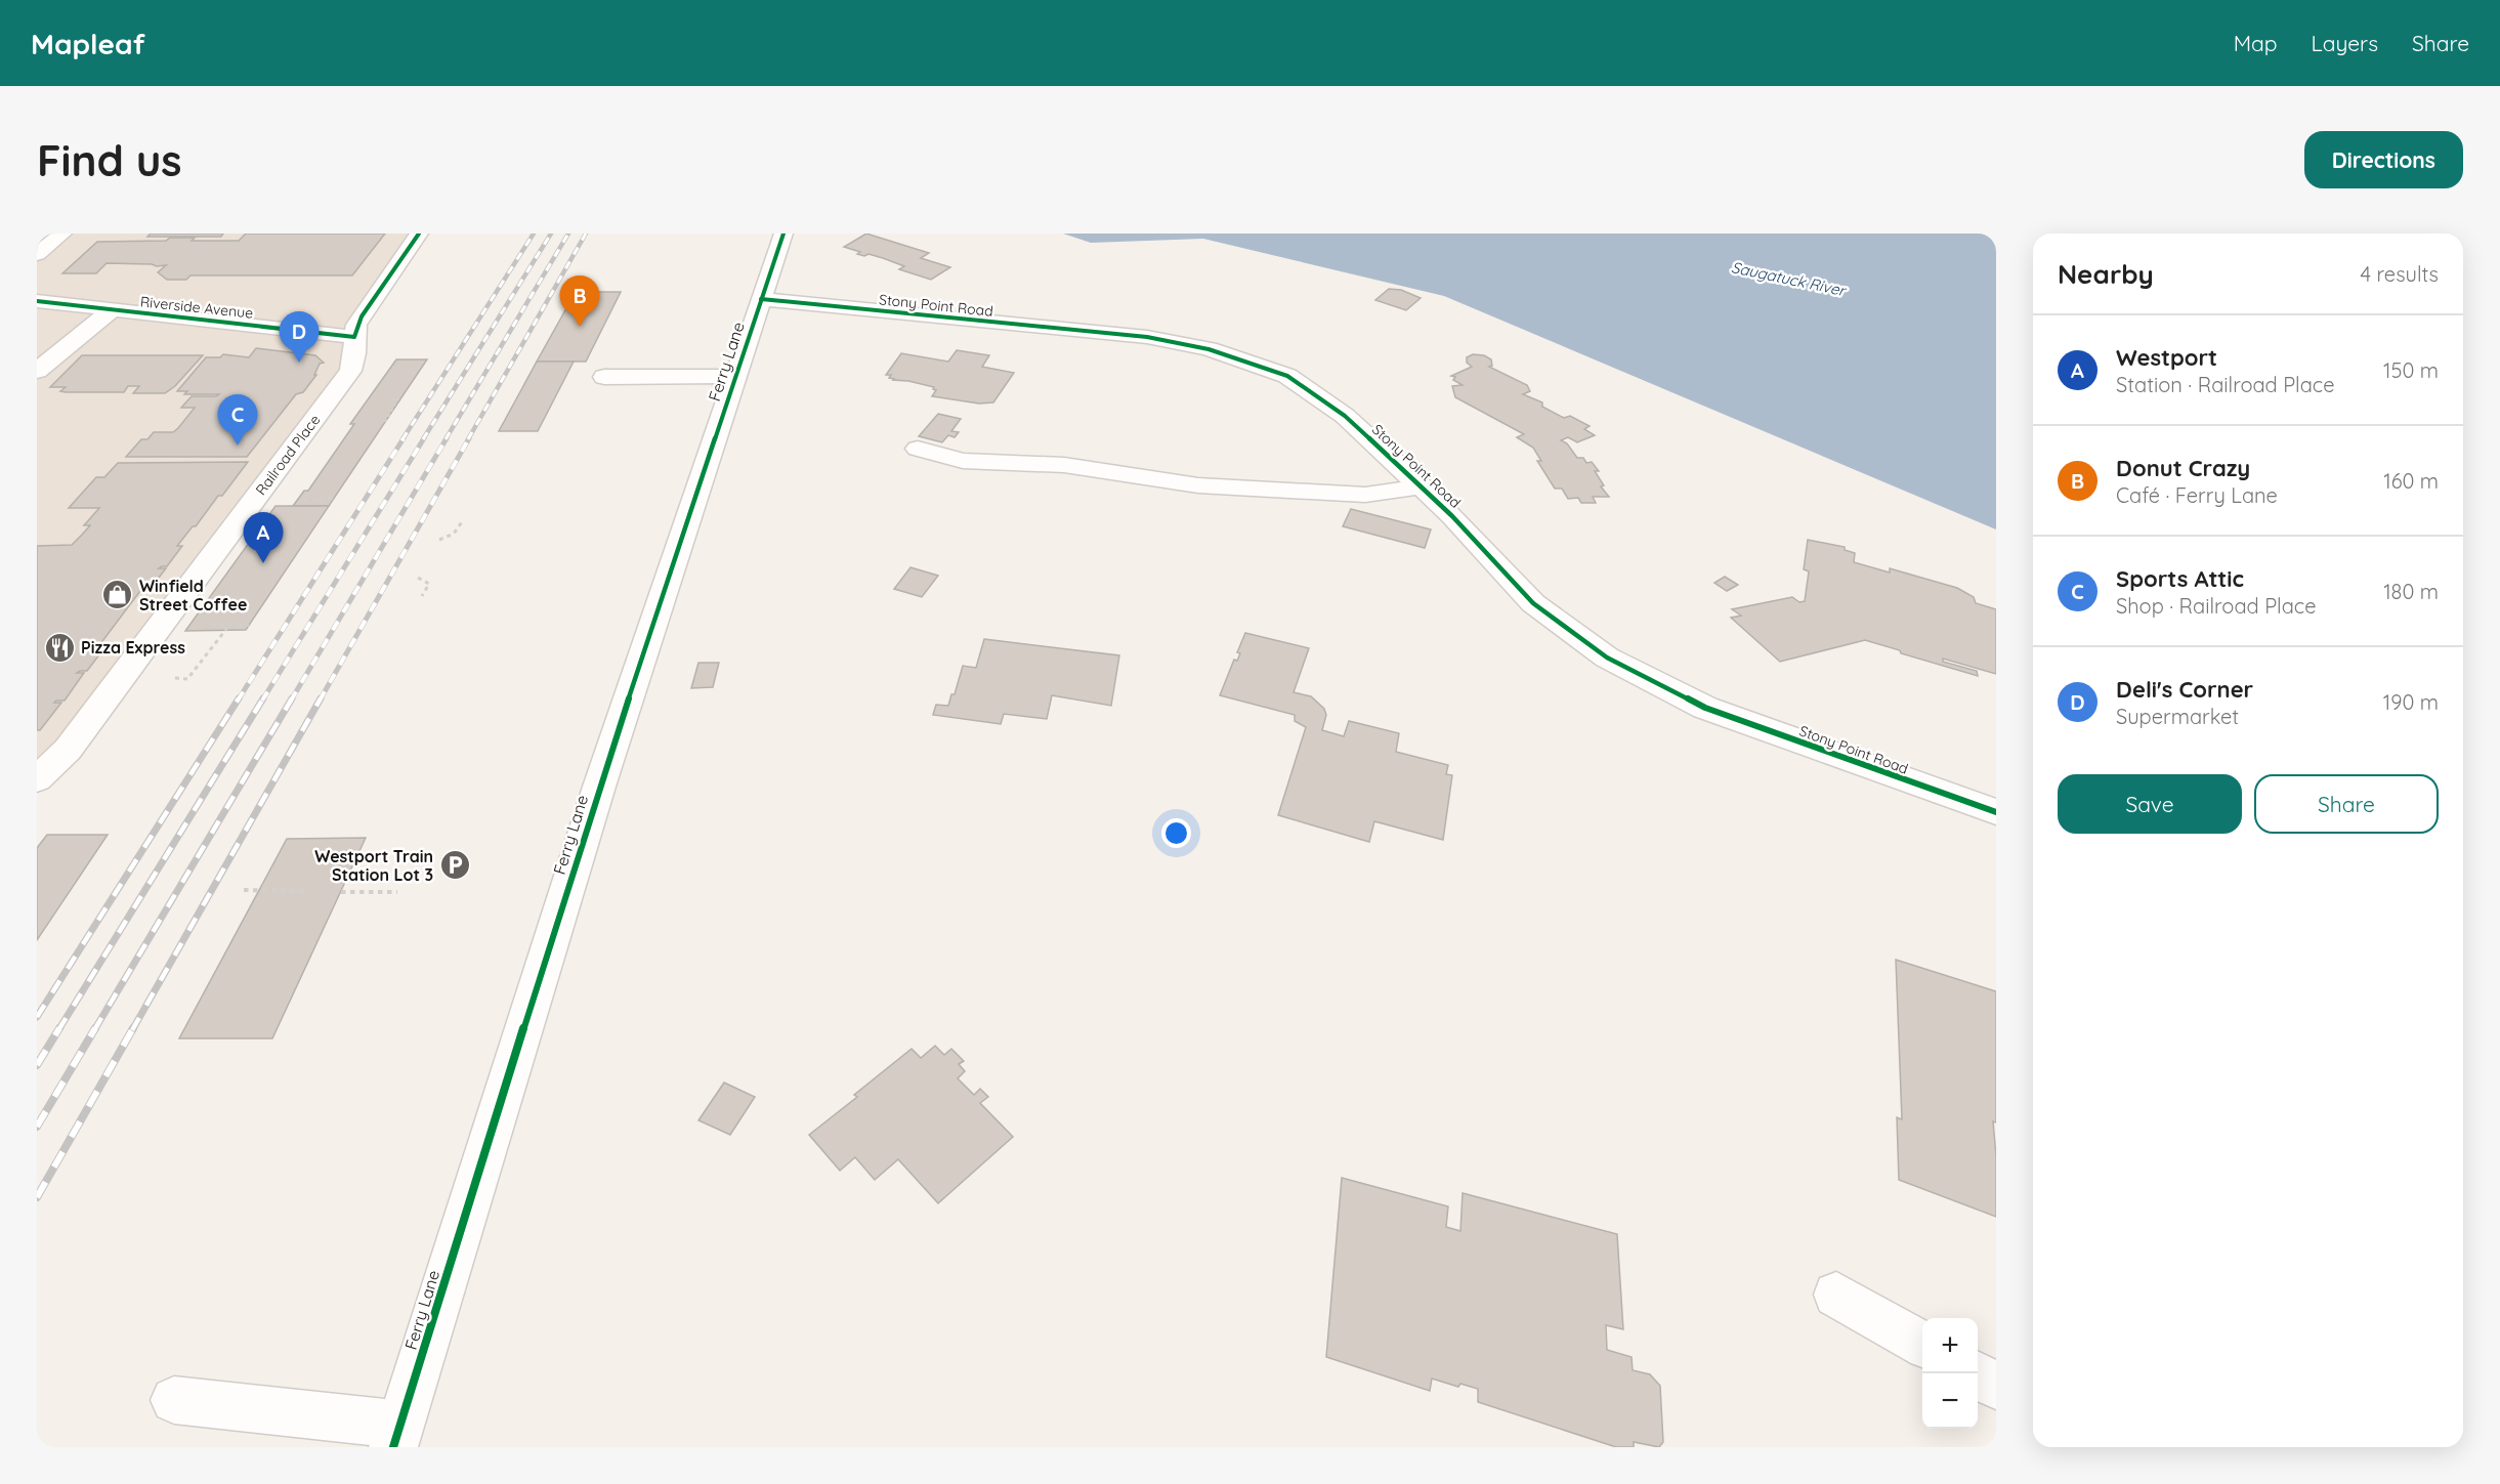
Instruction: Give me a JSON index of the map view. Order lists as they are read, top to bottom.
{
  "streets": {
    "street": [
      "Stony Point Road",
      "Riverside Avenue",
      "Ferry Lane",
      "Railroad Place"
    ]
  },
  "crossings": [
    ["Stony Point Road", "Ferry Lane"],
    ["Riverside Avenue", "Railroad Place"]
  ],
  "water": ["Saugatuck River"],
  "places": {
    "shop": ["Winfield Street Coffee"],
    "restaurant": ["Pizza Express"],
    "parking": ["Westport Train Station Lot 3"]
  },
  "page": {
    "header": "Mapleaf",
    "nav": ["Map", "Layers", "Share"],
    "buttons": [
      "Directions",
      ["Save", "Share"]
    ],
    "title": "Find us",
    "heading": ["Nearby", "4 results"],
    "pins": [
      "B",
      "D",
      "C",
      "A"
    ],
    "list": [
      {
        "mark": "A",
        "name": "Westport",
        "note": "Station · Railroad Place",
        "value": "150 m"
      },
      {
        "mark": "B",
        "name": "Donut Crazy",
        "note": "Café · Ferry Lane",
        "value": "160 m"
      },
      {
        "mark": "C",
        "name": "Sports Attic",
        "note": "Shop · Railroad Place",
        "value": "180 m"
      },
      {
        "mark": "D",
        "name": "Deli's Corner",
        "note": "Supermarket",
        "value": "190 m"
      }
    ],
    "map_buttons": ["+", "−"]
  }
}
